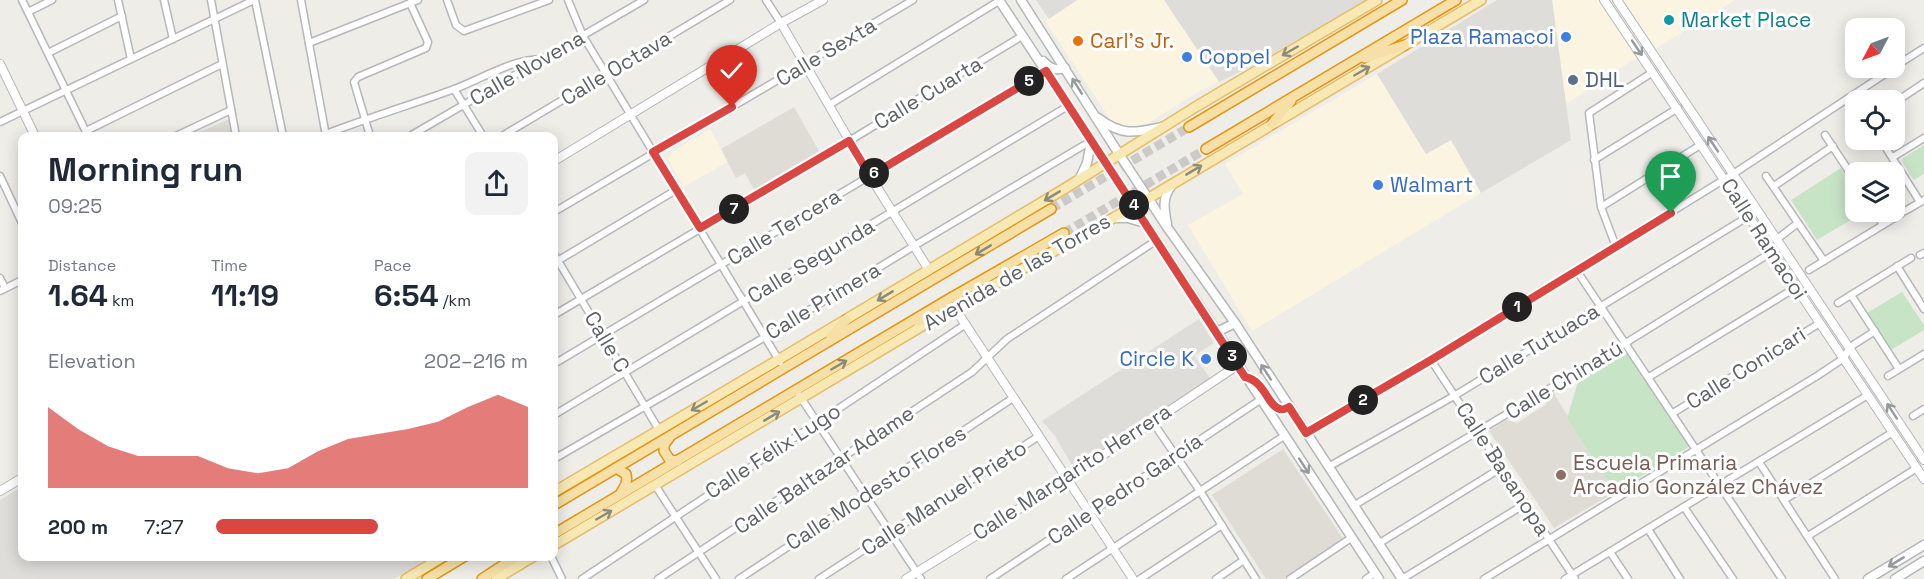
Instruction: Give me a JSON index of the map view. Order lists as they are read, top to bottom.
{
  "streets": {
    "highway": ["Avenida de las Torres"],
    "street": [
      "Calle Sexta",
      "Calle Novena",
      "Calle Octava",
      "Calle Cuarta",
      "Calle Tercera",
      "Calle Ramacoi",
      "Calle Segunda",
      "Calle Primera",
      "Calle C",
      "Calle Tutuaca",
      "Calle Conicari",
      "Calle Chinatú",
      "Calle Félix Lugo",
      "Calle Basanopa",
      "Calle Baltazar Adame",
      "Calle Margarito Herrera",
      "Calle Modesto Flores",
      "Calle Pedro García",
      "Calle Manuel Prieto"
    ]
  },
  "crossings": [
    ["Calle Cuarta", "Calle C"],
    ["Calle Tercera", "Calle C"],
    ["Calle Ramacoi", "Calle Tutuaca"],
    ["Calle Ramacoi", "Calle Conicari"],
    ["Calle Ramacoi", "Calle Chinatú"],
    ["Calle Segunda", "Calle C"],
    ["Avenida de las Torres", "Calle C"],
    ["Calle Primera", "Calle C"],
    ["Calle Tutuaca", "Calle Basanopa"],
    ["Calle Chinatú", "Calle Basanopa"]
  ],
  "places": [
    "Market Place",
    "Plaza Ramacoi",
    "Carl's Jr.",
    "Coppel",
    "DHL",
    "Walmart",
    "Circle K",
    "Escuela Primaria Arcadio González Chávez"
  ],
  "north": "bottom left",
  "page": {
    "pins": [
      "5",
      "6",
      "4",
      "7",
      "1",
      "3",
      "2"
    ],
    "heading": ["Morning run", "09:25"],
    "stats": [
      ["Distance", "1.64 km"],
      ["Time", "11:19"],
      ["Pace", "6:54 /km"]
    ],
    "chart": ["Elevation", "202–216 m"],
    "list": [
      {
        "name": "200 m",
        "note": "7:27"
      }
    ]
  }
}
